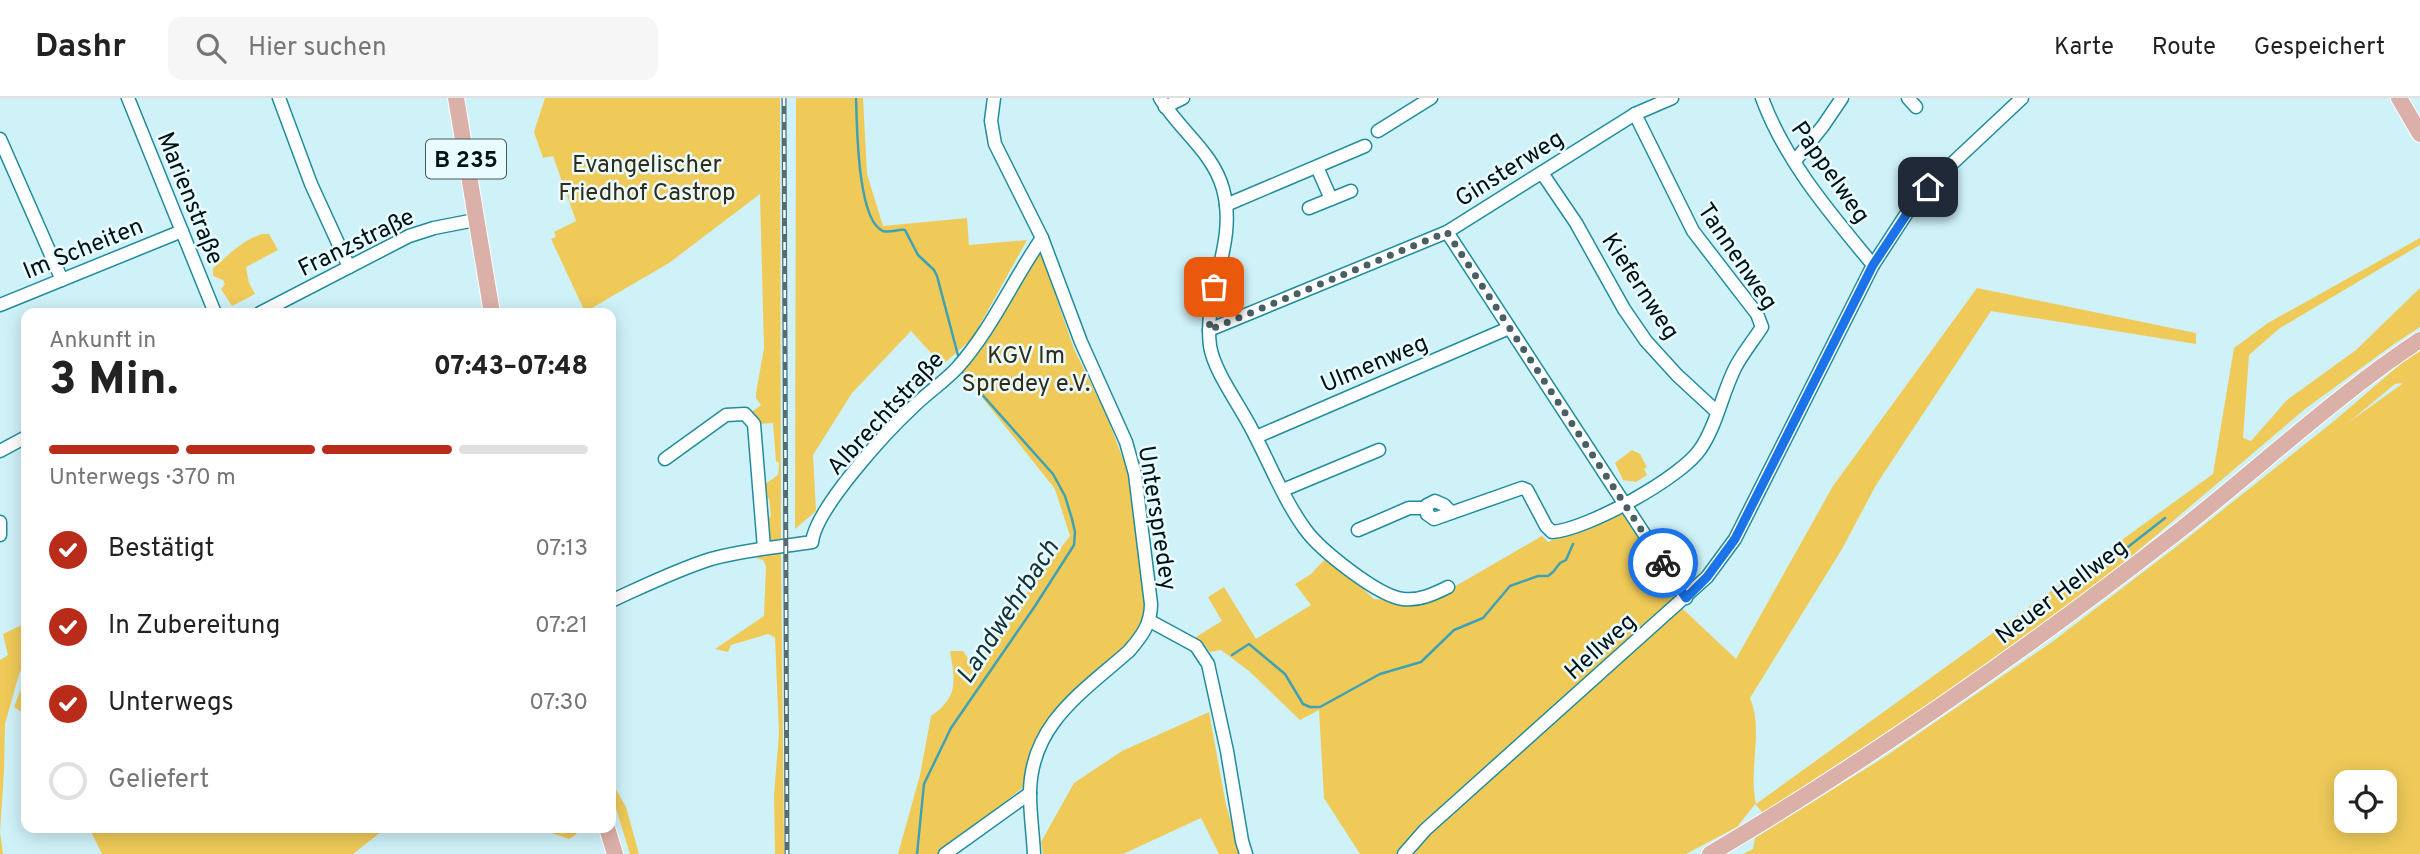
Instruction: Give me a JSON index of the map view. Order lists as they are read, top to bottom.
{
  "streets": {
    "main road": ["B 235", "Neuer Hellweg"],
    "street": [
      "Ginsterweg",
      "Pappelweg",
      "Marienstraße",
      "Franzstraße",
      "Im Scheiten",
      "Tannenweg",
      "Kiefernweg",
      "Ulmenweg",
      "Albrechtstraße",
      "Unterspredey",
      "Hellweg"
    ]
  },
  "crossings": [
    ["B 235", "Franzstraße"],
    ["Ginsterweg", "Tannenweg"],
    ["Ginsterweg", "Kiefernweg"],
    ["Pappelweg", "Hellweg"],
    ["Marienstraße", "Im Scheiten"],
    ["Tannenweg", "Kiefernweg"],
    ["Albrechtstraße", "Unterspredey"]
  ],
  "water": ["Landwehrbach"],
  "parks": ["Evangelischer Friedhof Castrop", "KGV Im Spredey e.V."],
  "page": {
    "header": "Dashr",
    "search": "Hier suchen",
    "nav": ["Karte", "Route", "Gespeichert"],
    "heading": ["3 Min.", "Ankunft in", "07:43–07:48"],
    "bar": "Unterwegs · 370 m",
    "list": [
      ["Bestätigt", "07:13"],
      ["In Zubereitung", "07:21"],
      ["Unterwegs", "07:30"],
      "Geliefert"
    ]
  }
}
